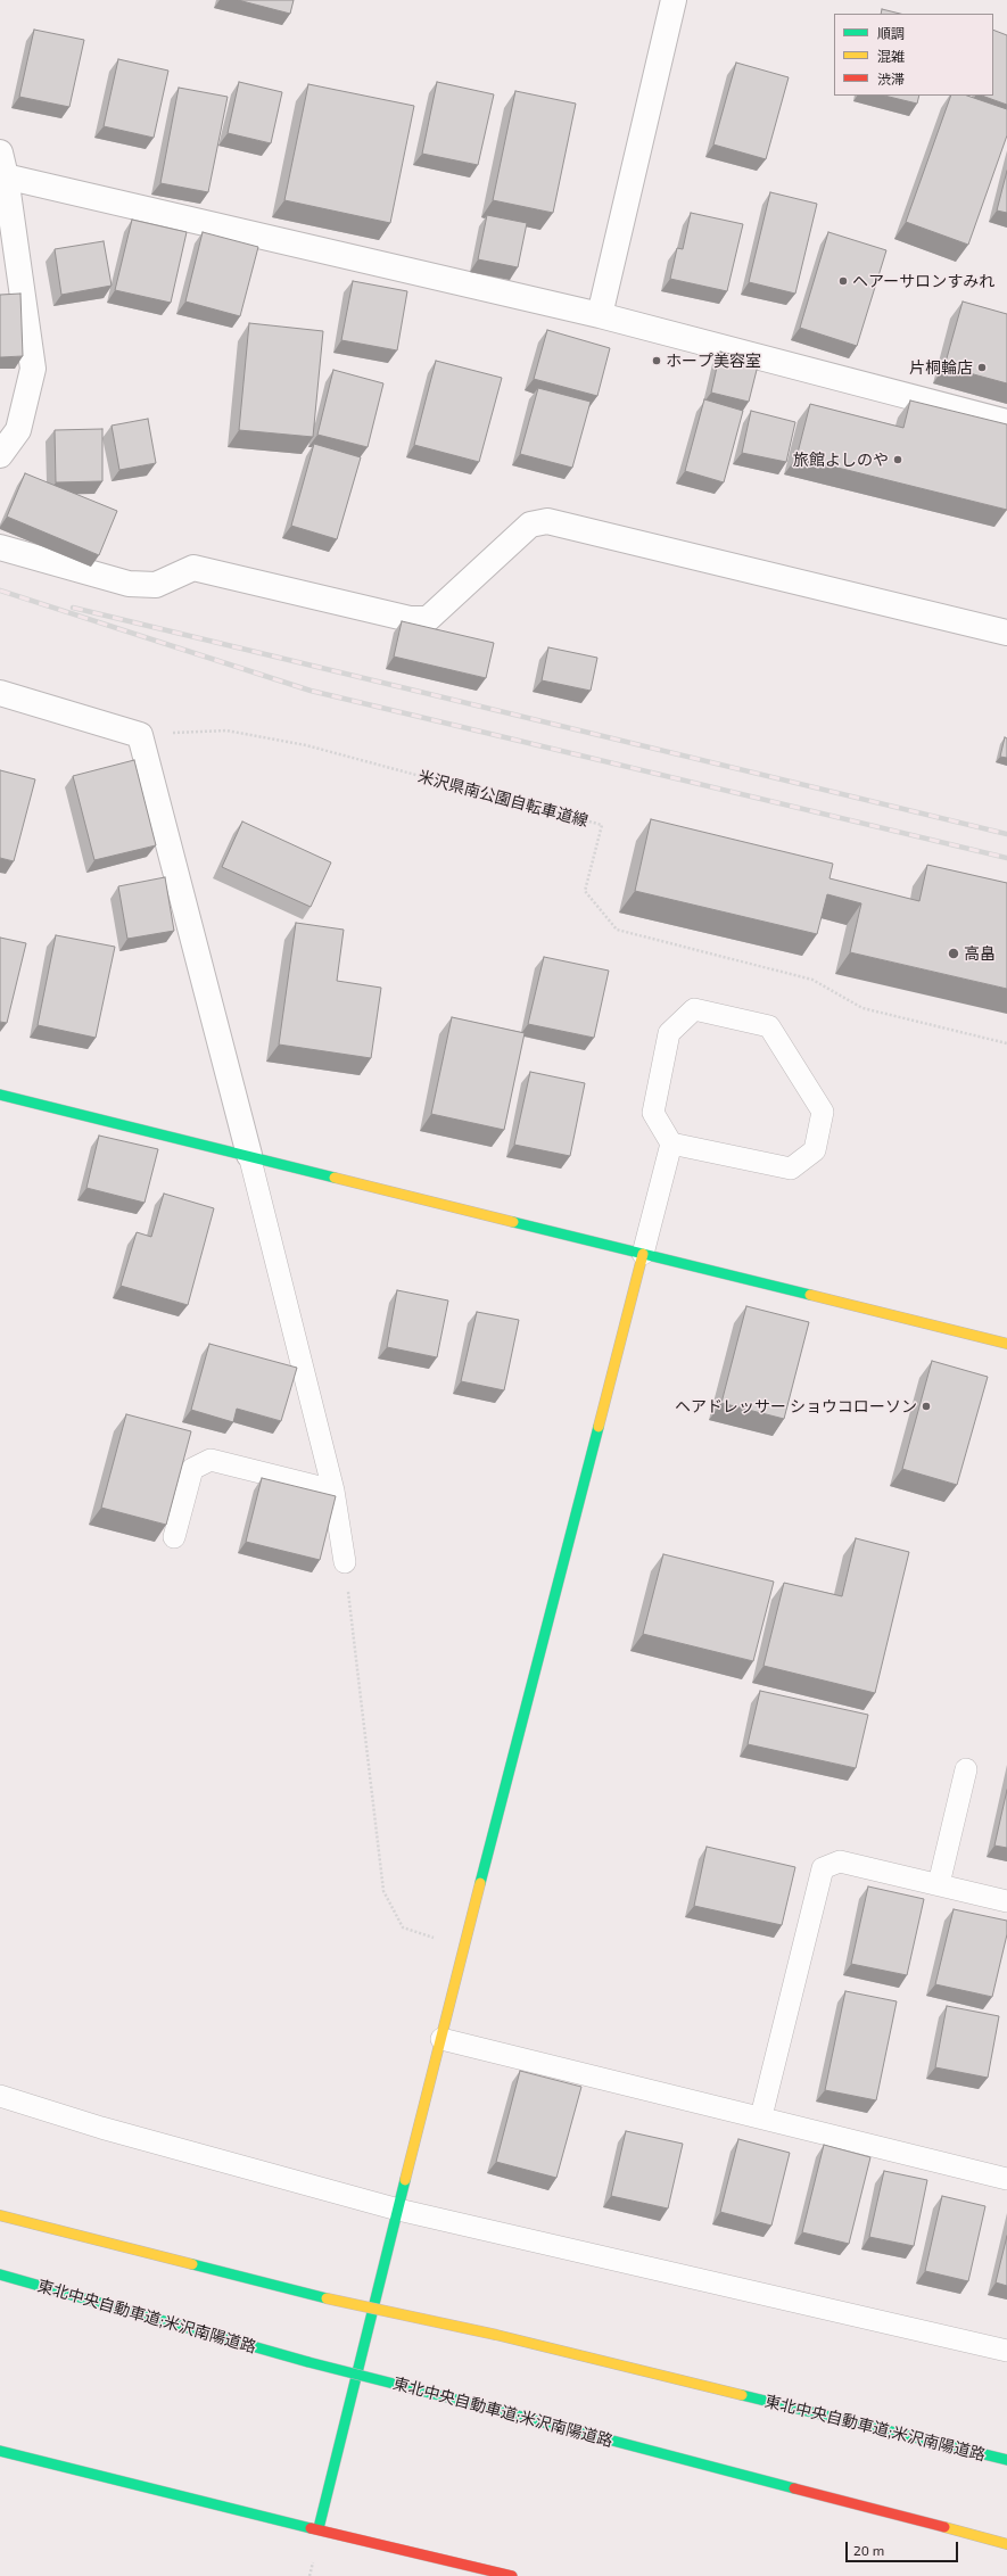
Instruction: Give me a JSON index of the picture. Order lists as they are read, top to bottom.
{
  "streets": {
    "main road": ["東北中央自動車道;米沢南陽道路"],
    "path": ["米沢県南公園自転車道線"]
  },
  "places": [
    "ヘアーサロンすみれ",
    "ホープ美容室",
    "片桐輪店",
    "旅館よしのや",
    "高畠",
    "ヘアドレッサー ショウコローソン"
  ],
  "legend": ["順調", "混雑", "渋滞"],
  "scale_bar": "20 m"
}
